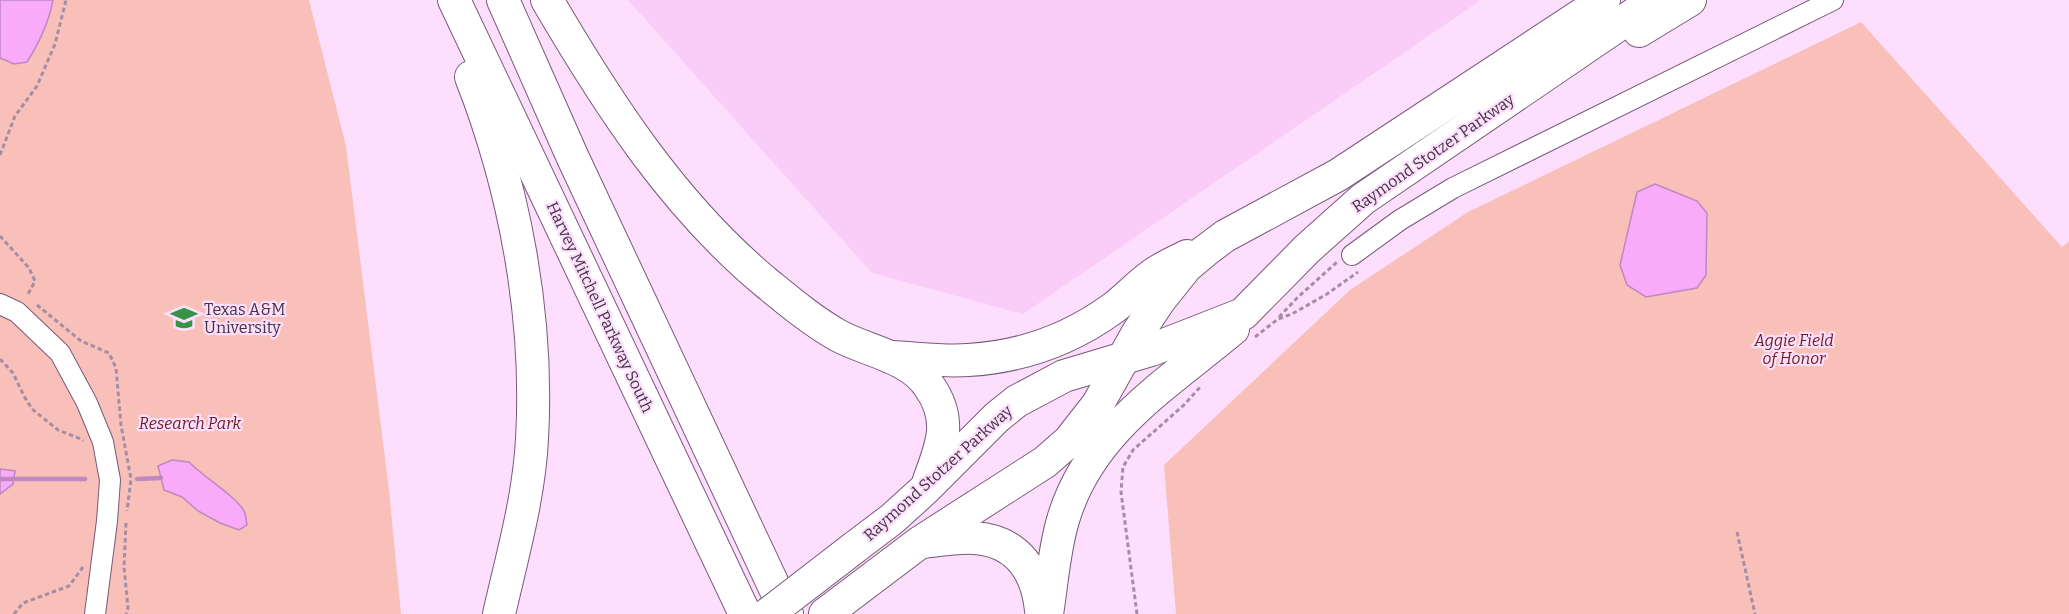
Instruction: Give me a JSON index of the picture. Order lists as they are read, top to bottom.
{
  "streets": {
    "highway": ["Raymond Stotzer Parkway", "Harvey Mitchell Parkway South"]
  },
  "parks": ["Aggie Field of Honor", "Research Park"],
  "places": {
    "school or university": ["Texas A&M University"]
  }
}
